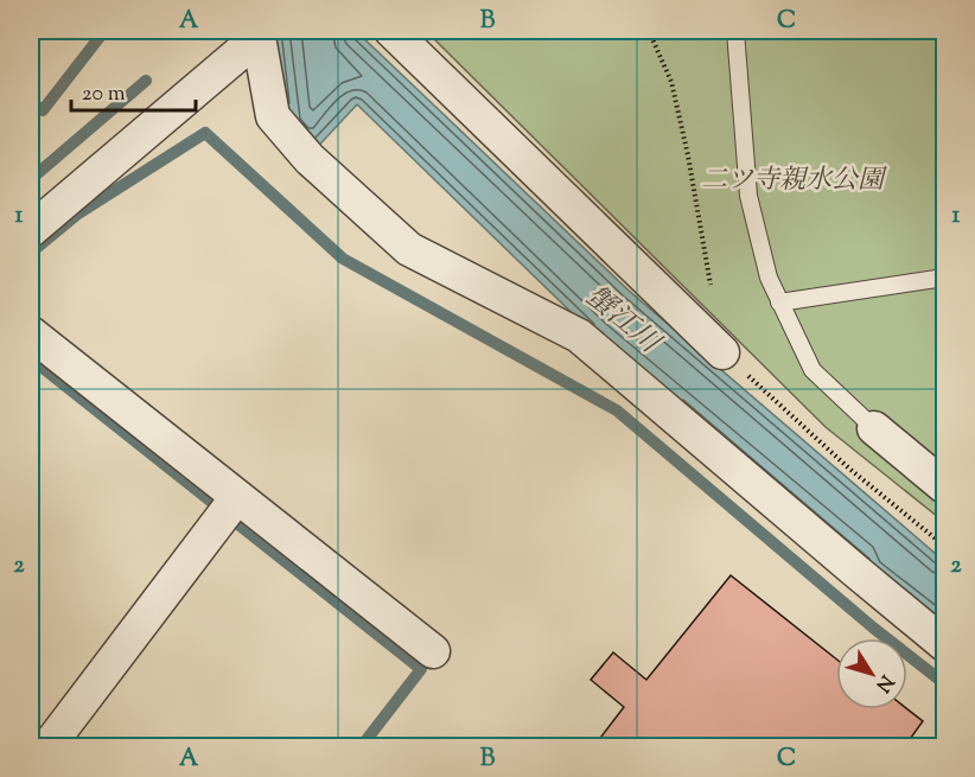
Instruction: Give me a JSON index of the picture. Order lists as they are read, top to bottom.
{
  "water": ["蟹江川"],
  "parks": ["二ツ寺親水公園"],
  "scale_bar": "20 m",
  "north": "bottom right",
  "grid": {
    "columns": ["A", "B", "C"],
    "rows": ["1", "2"]
  }
}
